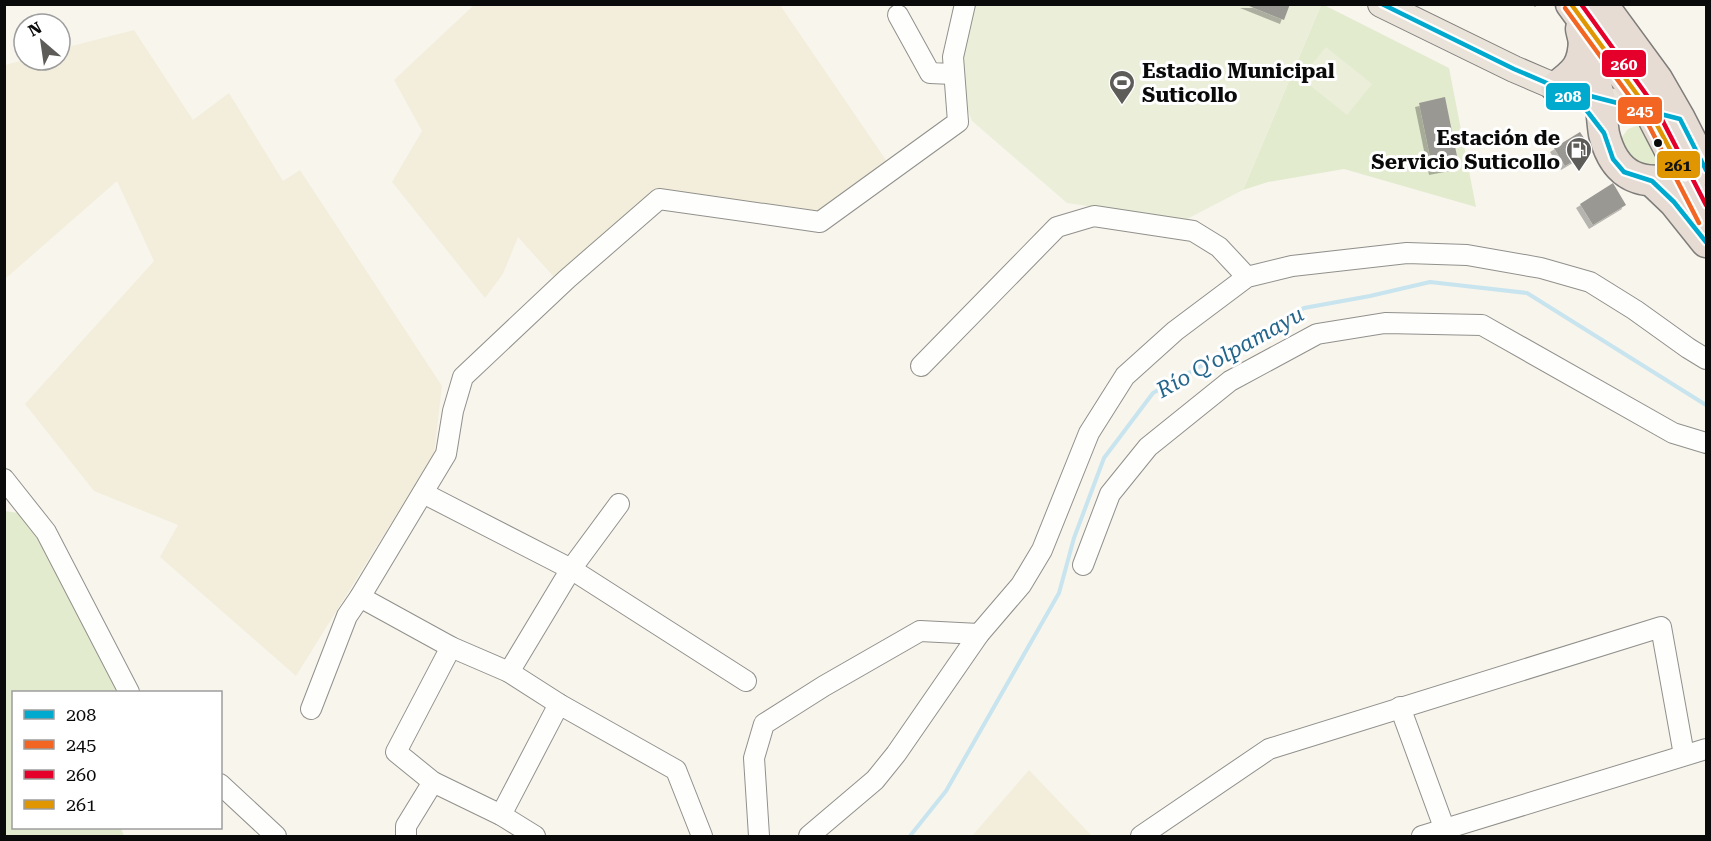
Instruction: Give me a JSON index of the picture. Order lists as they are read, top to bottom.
{
  "water": ["Río Q'olpamayu"],
  "places": {
    "sports": ["Estadio Municipal Suticollo"],
    "fuel station": ["Estación de Servicio Suticollo"]
  },
  "lines": [
    "transit line 208",
    "transit line 260",
    "transit line 261",
    "transit line 245"
  ],
  "legend": [
    "208",
    "245",
    "260",
    "261"
  ],
  "north": "top left"
}
